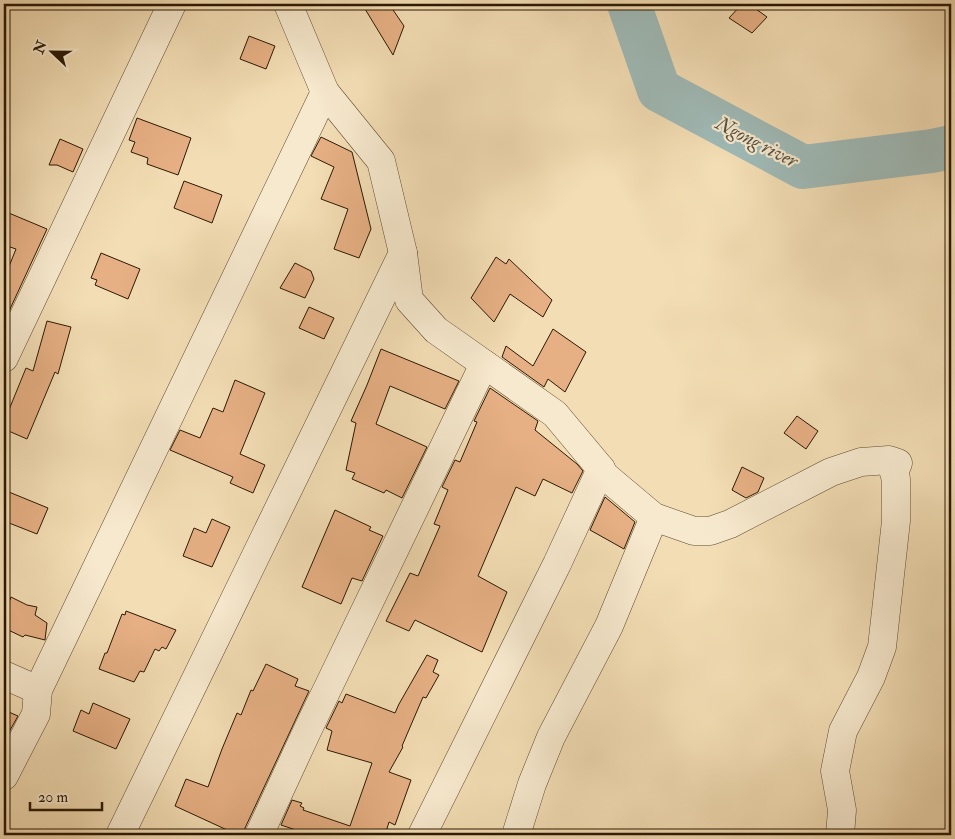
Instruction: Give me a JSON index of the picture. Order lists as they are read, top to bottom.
{
  "water": ["Ngong river"],
  "scale_bar": "20 m",
  "north": "left"
}
